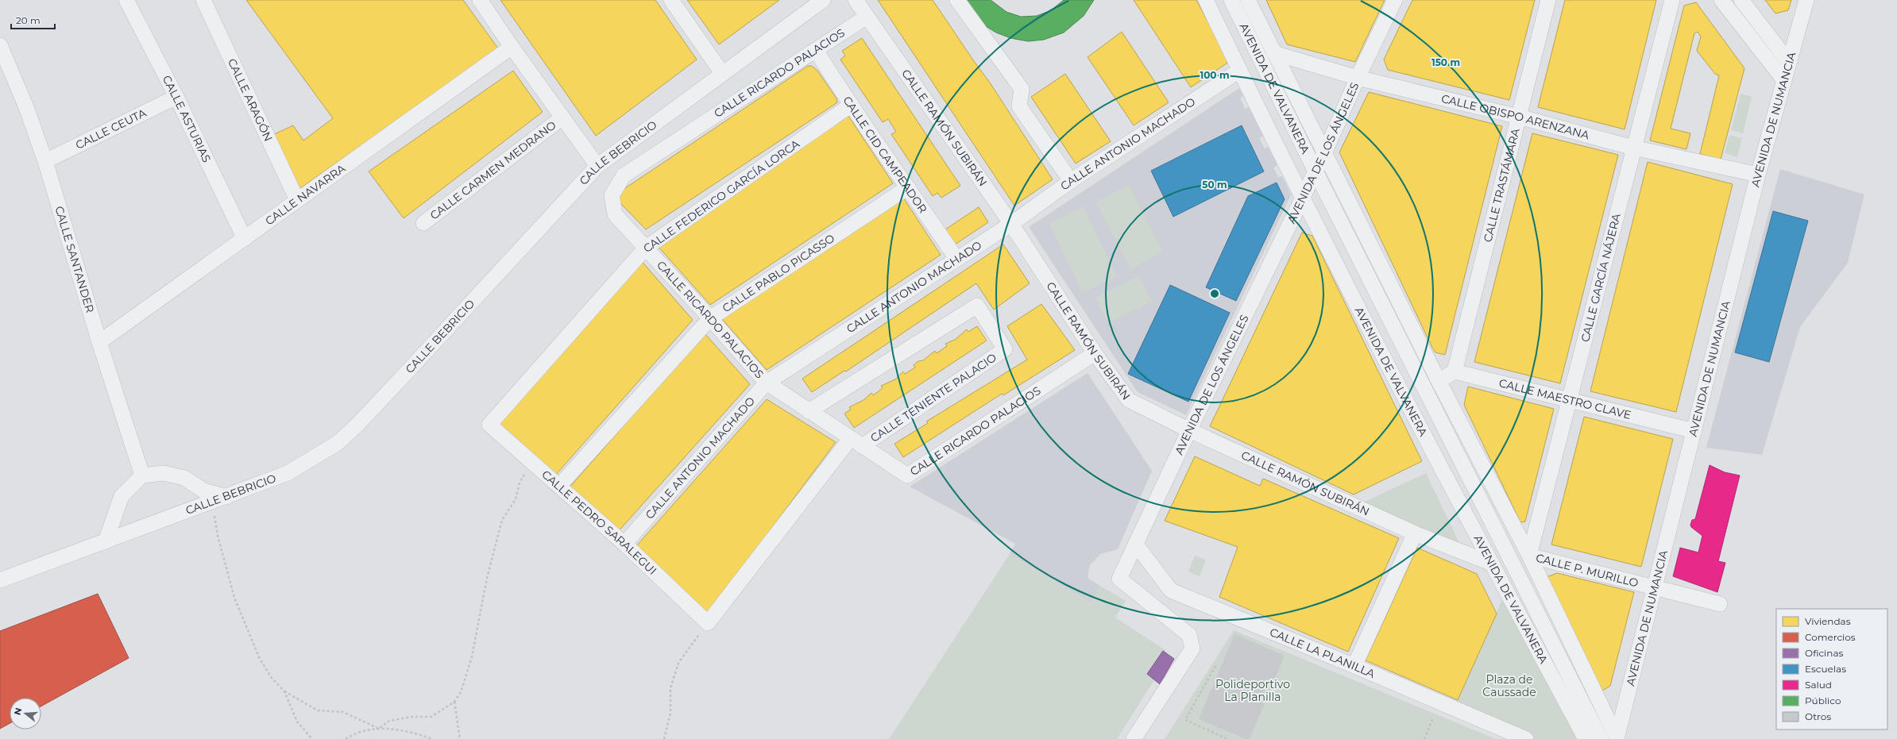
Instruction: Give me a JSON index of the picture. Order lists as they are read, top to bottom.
{
  "streets": {
    "street": [
      "CALLE RICARDO PALACIOS",
      "AVENIDA DE VALVANERA",
      "CALLE ARAGÓN",
      "CALLE OBISPO ARENZANA",
      "CALLE ASTURIAS",
      "AVENIDA DE NUMANCIA",
      "CALLE RAMÓN SUBIRÁN",
      "CALLE CEUTA",
      "CALLE ANTONIO MACHADO",
      "AVENIDA DE LOS ÁNGELES",
      "CALLE BEBRICIO",
      "CALLE CID CAMPEADOR",
      "CALLE CARMEN MEDRANO",
      "CALLE TRASTÁMARA",
      "CALLE NAVARRA",
      "CALLE FEDERICO GARCÍA LORCA",
      "CALLE SANTANDER",
      "CALLE PABLO PICASSO",
      "CALLE GARCÍA NÁJERA",
      "CALLE TENIENTE PALACIO",
      "CALLE MAESTRO CLAVE",
      "CALLE PEDRO SARALEGUI",
      "CALLE P. MURILLO",
      "CALLE LA PLANILLA"
    ]
  },
  "crossings": [
    ["CALLE RICARDO PALACIOS", "CALLE RAMÓN SUBIRÁN"],
    ["CALLE RICARDO PALACIOS", "CALLE ANTONIO MACHADO"],
    ["CALLE RICARDO PALACIOS", "CALLE CID CAMPEADOR"],
    ["CALLE RICARDO PALACIOS", "CALLE FEDERICO GARCÍA LORCA"],
    ["CALLE RICARDO PALACIOS", "CALLE PABLO PICASSO"],
    ["CALLE RICARDO PALACIOS", "CALLE TENIENTE PALACIO"],
    ["AVENIDA DE VALVANERA", "CALLE OBISPO ARENZANA"],
    ["AVENIDA DE VALVANERA", "AVENIDA DE NUMANCIA"],
    ["AVENIDA DE VALVANERA", "CALLE RAMÓN SUBIRÁN"],
    ["AVENIDA DE VALVANERA", "CALLE ANTONIO MACHADO"],
    ["AVENIDA DE VALVANERA", "AVENIDA DE LOS ÁNGELES"],
    ["AVENIDA DE VALVANERA", "CALLE GARCÍA NÁJERA"],
    ["AVENIDA DE VALVANERA", "CALLE P. MURILLO"],
    ["CALLE ARAGÓN", "CALLE NAVARRA"],
    ["CALLE OBISPO ARENZANA", "AVENIDA DE NUMANCIA"],
    ["CALLE OBISPO ARENZANA", "AVENIDA DE LOS ÁNGELES"],
    ["CALLE OBISPO ARENZANA", "CALLE TRASTÁMARA"],
    ["CALLE OBISPO ARENZANA", "CALLE GARCÍA NÁJERA"],
    ["CALLE ASTURIAS", "CALLE CEUTA"],
    ["CALLE ASTURIAS", "CALLE NAVARRA"],
    ["AVENIDA DE NUMANCIA", "CALLE MAESTRO CLAVE"],
    ["AVENIDA DE NUMANCIA", "CALLE P. MURILLO"],
    ["CALLE RAMÓN SUBIRÁN", "CALLE ANTONIO MACHADO"],
    ["CALLE RAMÓN SUBIRÁN", "AVENIDA DE LOS ÁNGELES"],
    ["CALLE CEUTA", "CALLE SANTANDER"],
    ["CALLE ANTONIO MACHADO", "CALLE CID CAMPEADOR"],
    ["CALLE ANTONIO MACHADO", "CALLE PEDRO SARALEGUI"],
    ["AVENIDA DE LOS ÁNGELES", "CALLE LA PLANILLA"],
    ["CALLE CID CAMPEADOR", "CALLE FEDERICO GARCÍA LORCA"],
    ["CALLE CID CAMPEADOR", "CALLE PABLO PICASSO"],
    ["CALLE TRASTÁMARA", "CALLE MAESTRO CLAVE"],
    ["CALLE NAVARRA", "CALLE SANTANDER"],
    ["CALLE FEDERICO GARCÍA LORCA", "CALLE PEDRO SARALEGUI"],
    ["CALLE PABLO PICASSO", "CALLE PEDRO SARALEGUI"],
    ["CALLE GARCÍA NÁJERA", "CALLE MAESTRO CLAVE"],
    ["CALLE GARCÍA NÁJERA", "CALLE P. MURILLO"],
    ["CALLE TENIENTE PALACIO", "CALLE PEDRO SARALEGUI"]
  ],
  "parks": ["Plaza de Caussade", "Polideportivo La Planilla"],
  "legend": [
    "Viviendas",
    "Comercios",
    "Oficinas",
    "Escuelas",
    "Salud",
    "Público",
    "Otros"
  ],
  "scale_bar": "20 m",
  "north": "left",
  "rings": ["150 m", "100 m", "50 m"]
}
